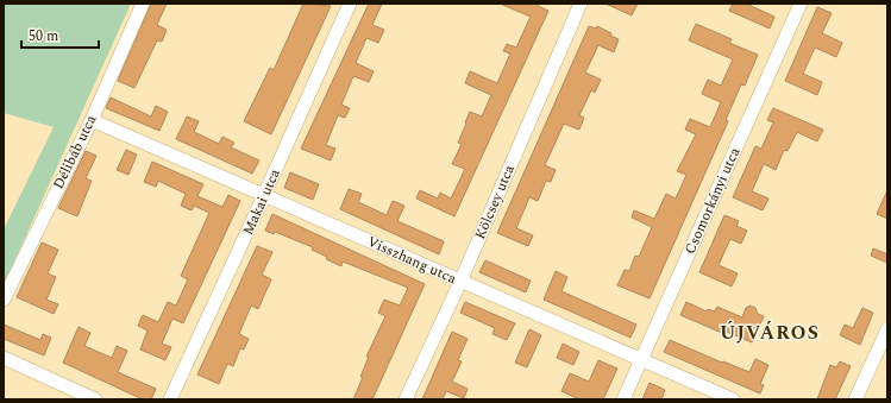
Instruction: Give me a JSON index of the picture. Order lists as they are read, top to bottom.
{
  "streets": {
    "street": [
      "Délibáb utca",
      "Csomorkányi utca",
      "Makai utca",
      "Kölcsey utca",
      "Visszhang utca"
    ]
  },
  "crossings": [
    ["Délibáb utca", "Visszhang utca"],
    ["Csomorkányi utca", "Visszhang utca"],
    ["Makai utca", "Visszhang utca"],
    ["Kölcsey utca", "Visszhang utca"]
  ],
  "districts": ["ÚJVÁROS"],
  "scale_bar": "50 m"
}
